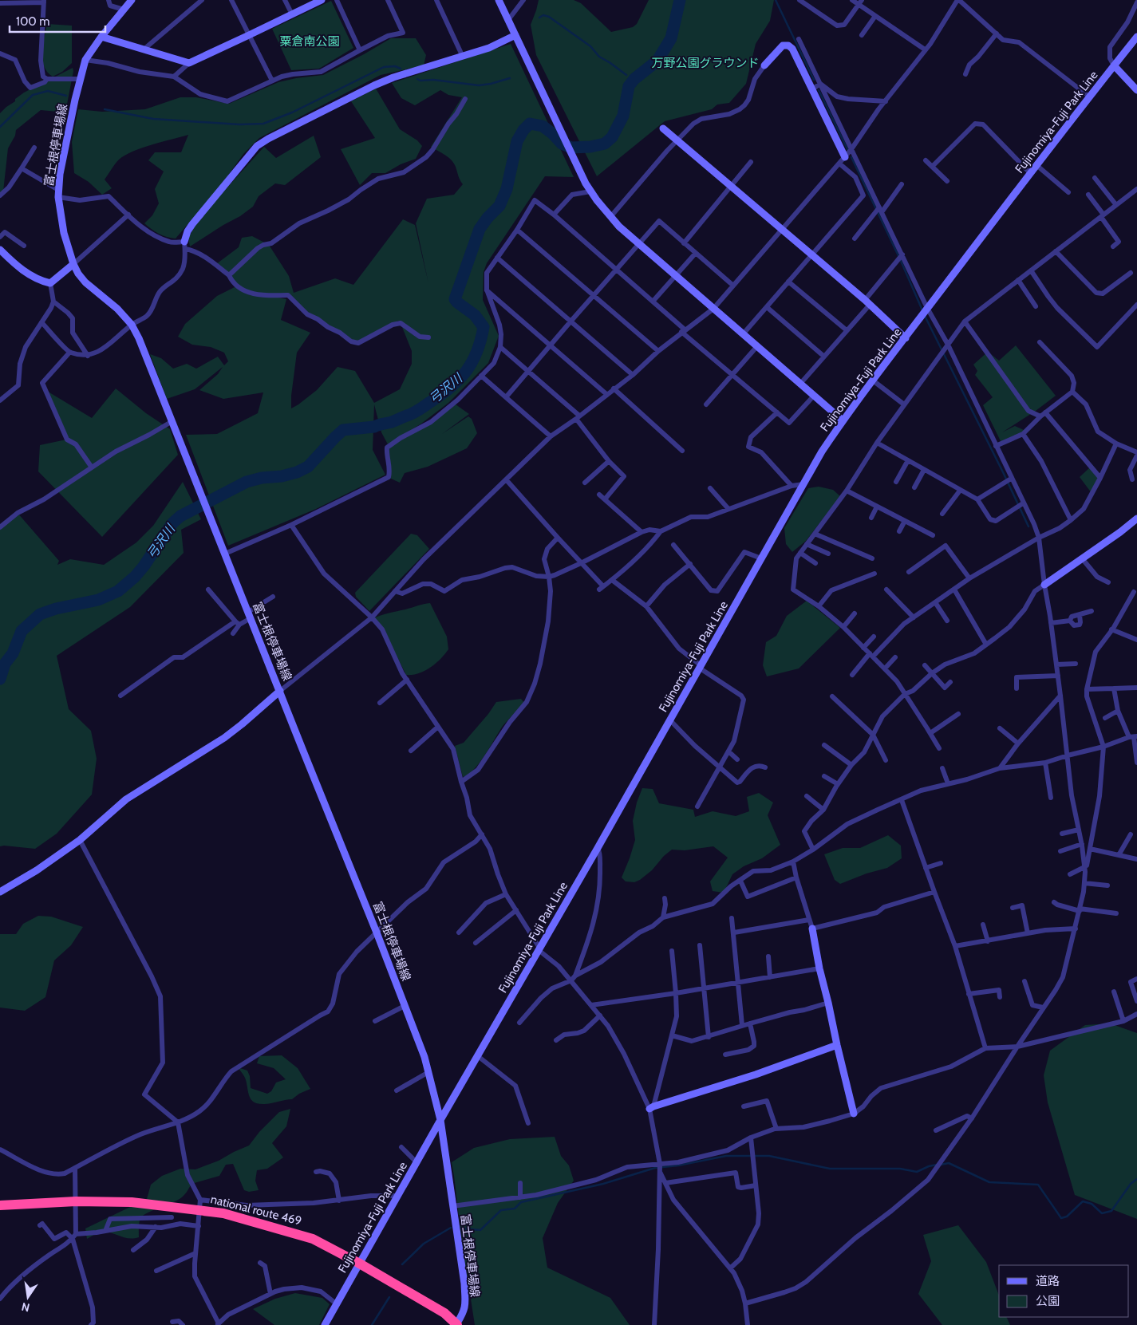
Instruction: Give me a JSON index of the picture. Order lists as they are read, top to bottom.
{
  "streets": {
    "highway": ["national route 469"],
    "main road": ["Fujinomiya-Fuji Park Line", "富士根停車場線"]
  },
  "crossings": [
    ["Fujinomiya-Fuji Park Line", "富士根停車場線"],
    ["Fujinomiya-Fuji Park Line", "national route 469"],
    ["富士根停車場線", "national route 469"]
  ],
  "water": ["弓沢川"],
  "parks": ["粟倉南公園", "万野公園グラウンド"],
  "legend": ["道路", "公園"],
  "scale_bar": "100 m",
  "north": "bottom"
}
